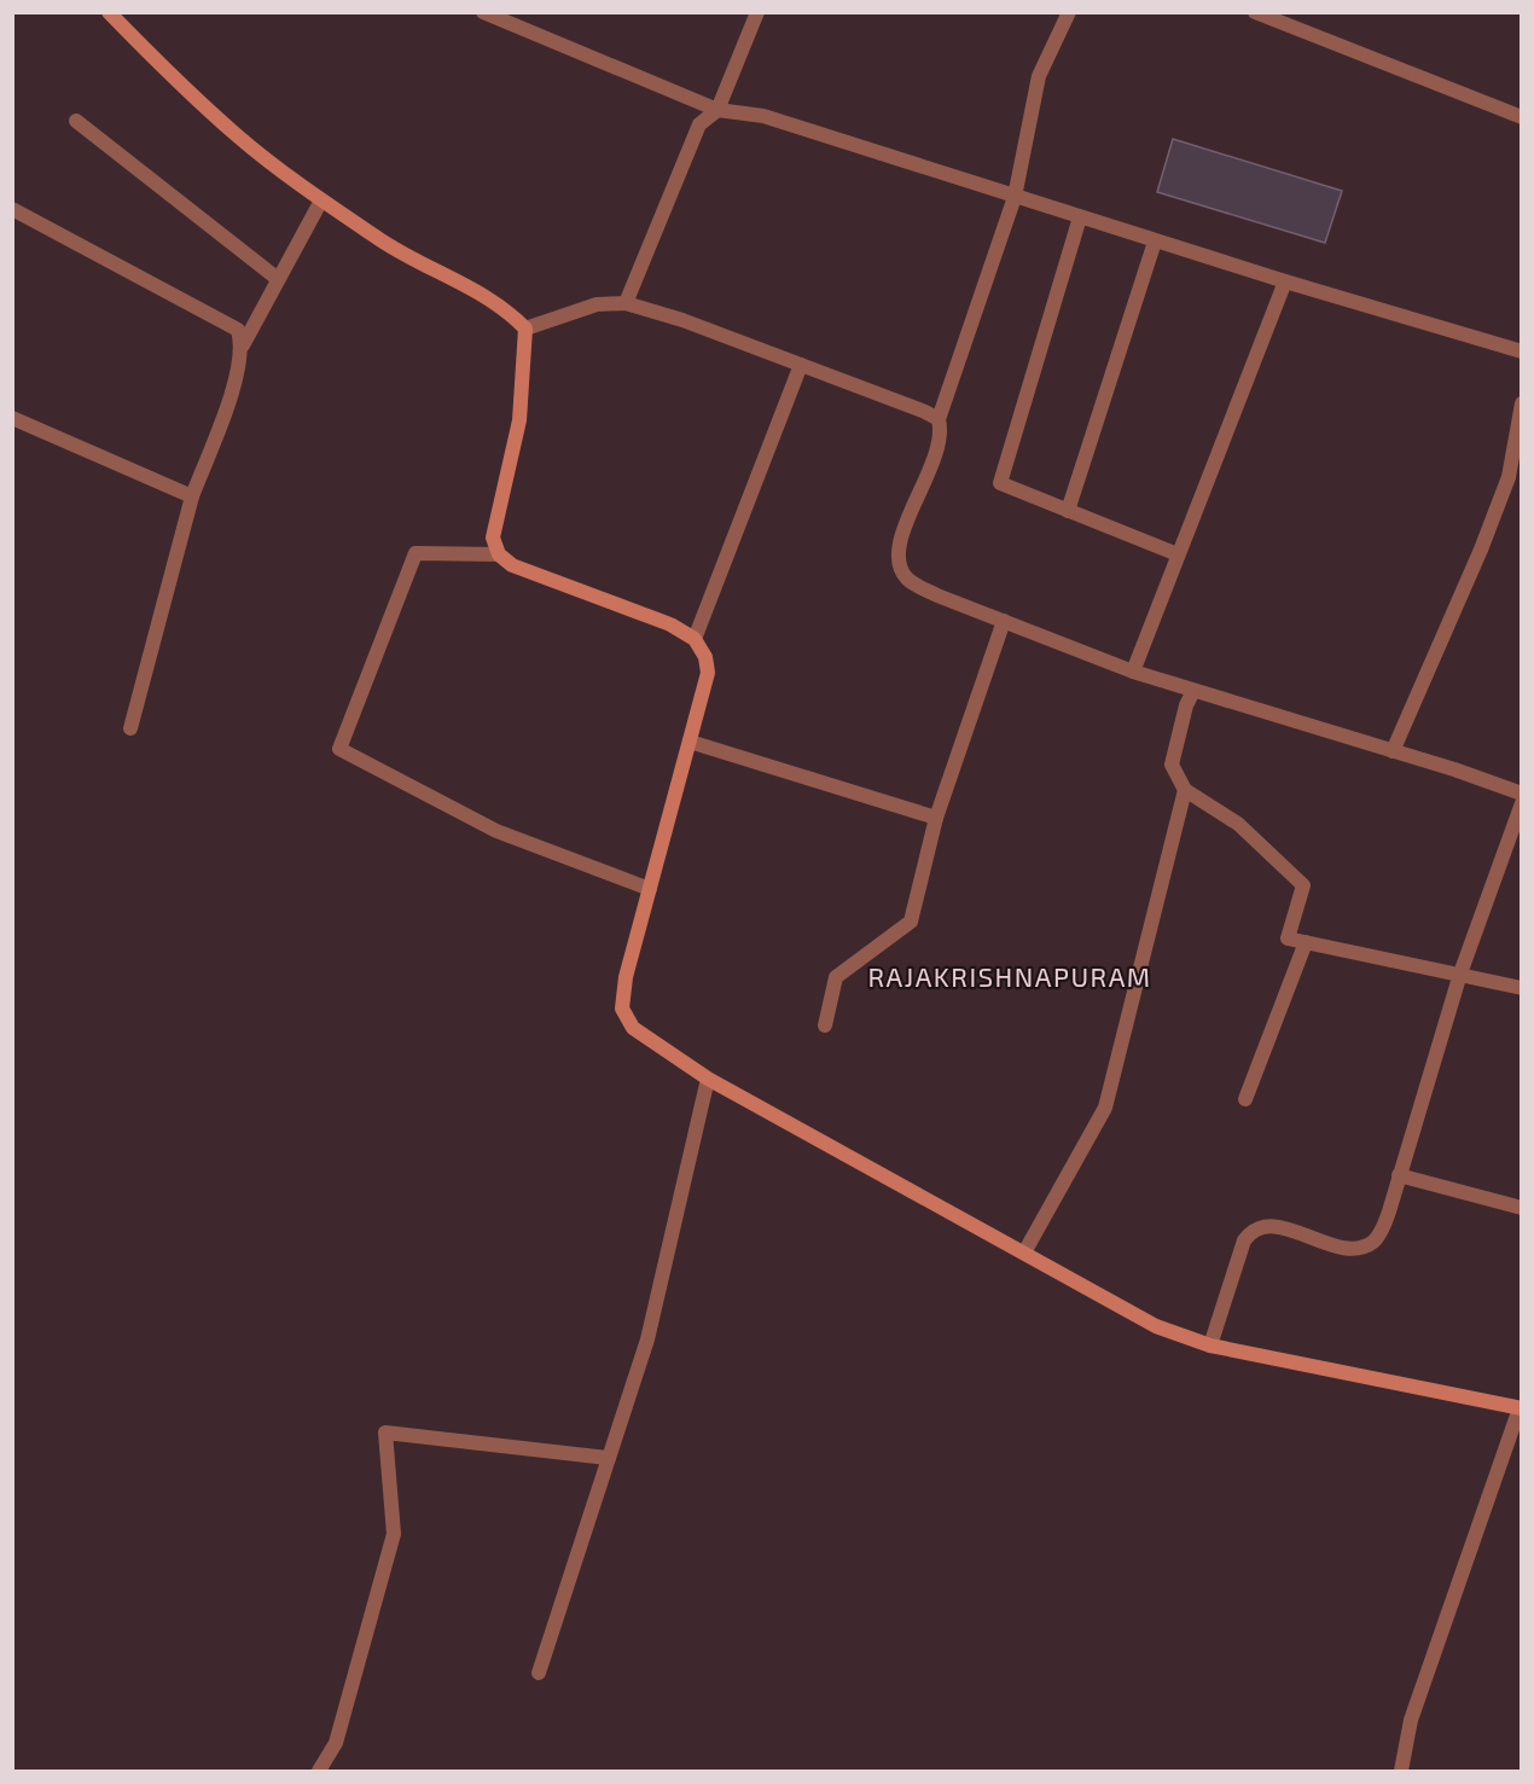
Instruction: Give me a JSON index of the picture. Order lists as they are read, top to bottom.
{
  "districts": ["RAJAKRISHNAPURAM"]
}
